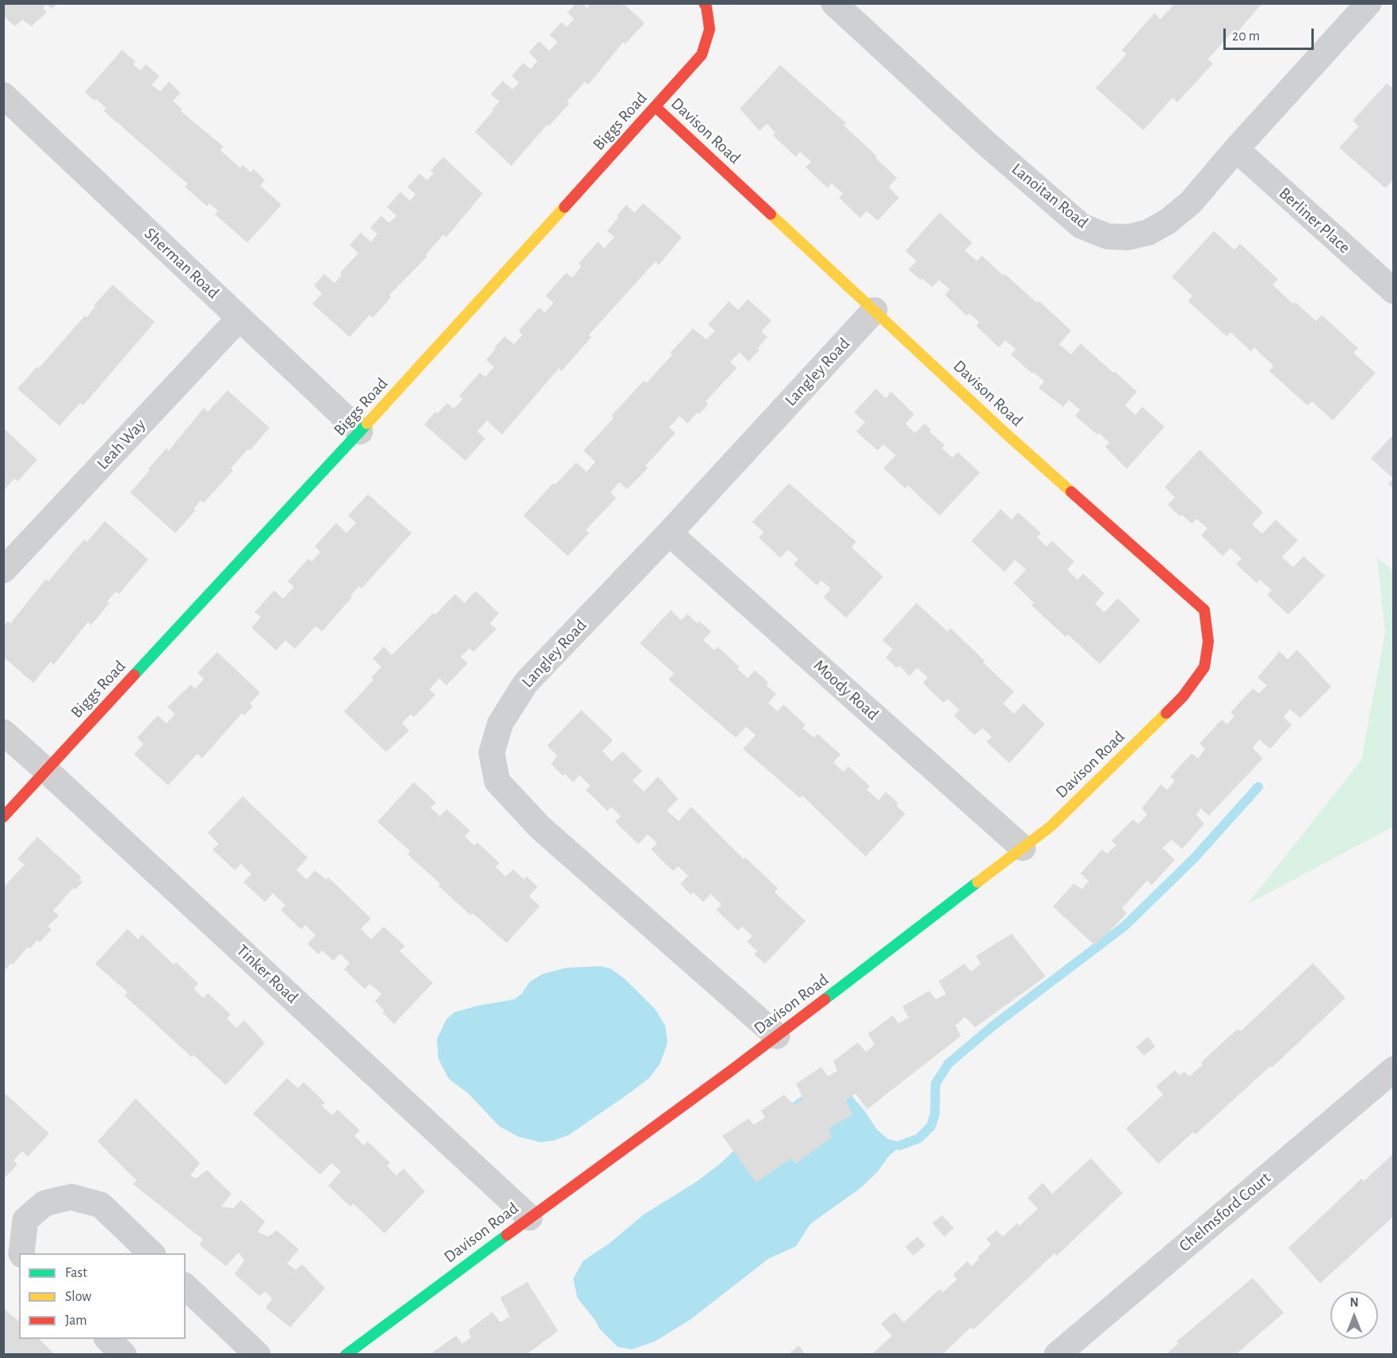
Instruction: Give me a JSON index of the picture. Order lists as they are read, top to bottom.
{
  "streets": {
    "street": [
      "Biggs Road",
      "Davison Road",
      "Lanoitan Road",
      "Berliner Place",
      "Sherman Road",
      "Langley Road",
      "Leah Way",
      "Moody Road",
      "Tinker Road",
      "Chelmsford Court"
    ]
  },
  "crossings": [
    ["Biggs Road", "Davison Road"],
    ["Biggs Road", "Sherman Road"],
    ["Biggs Road", "Tinker Road"],
    ["Davison Road", "Langley Road"],
    ["Davison Road", "Moody Road"],
    ["Davison Road", "Tinker Road"],
    ["Lanoitan Road", "Berliner Place"],
    ["Sherman Road", "Leah Way"],
    ["Langley Road", "Moody Road"]
  ],
  "legend": ["Fast", "Slow", "Jam"],
  "scale_bar": "20 m",
  "north": "top"
}
